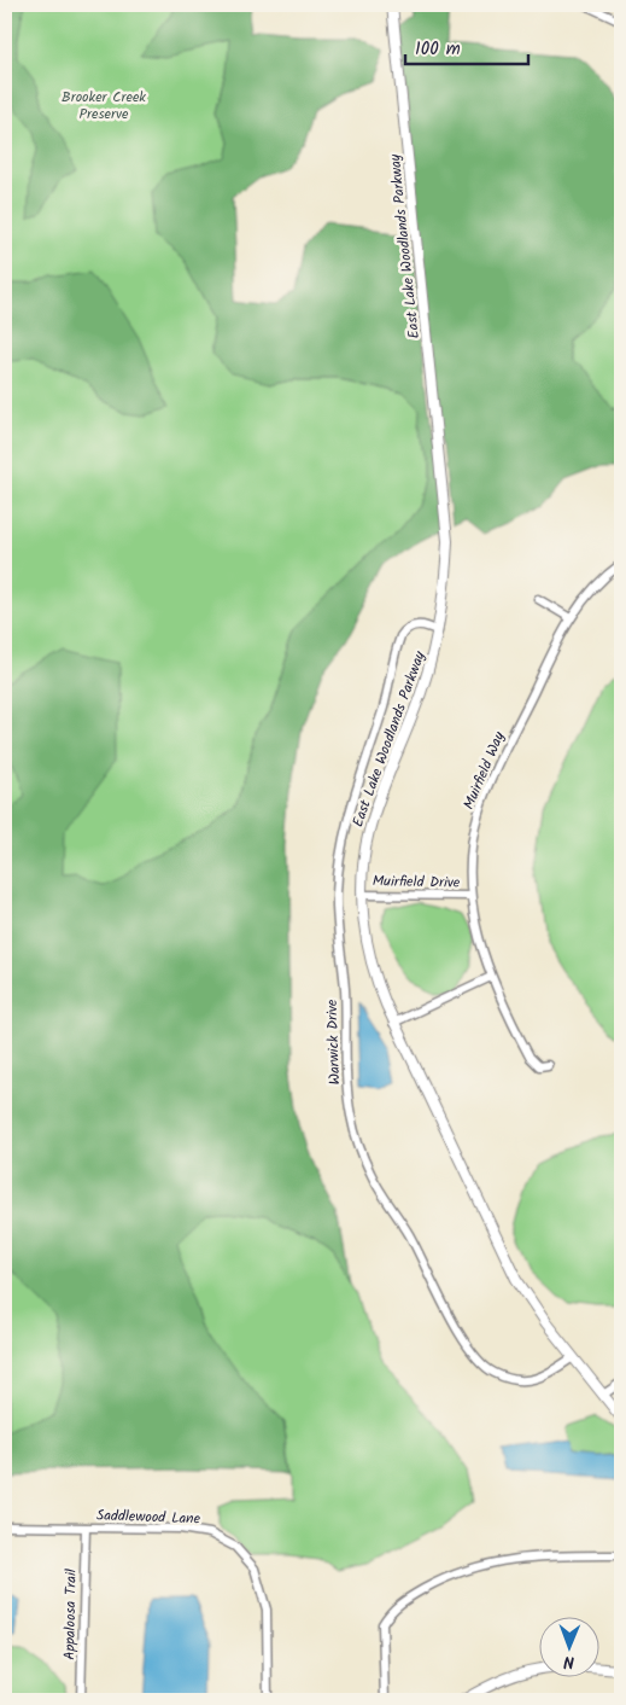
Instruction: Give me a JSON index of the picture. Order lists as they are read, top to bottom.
{
  "streets": {
    "street": [
      "East Lake Woodlands Parkway",
      "Muirfield Way",
      "Muirfield Drive",
      "Warwick Drive",
      "Saddlewood Lane",
      "Appaloosa Trail"
    ]
  },
  "crossings": [
    ["East Lake Woodlands Parkway", "Muirfield Drive"],
    ["East Lake Woodlands Parkway", "Warwick Drive"],
    ["Muirfield Way", "Muirfield Drive"],
    ["Saddlewood Lane", "Appaloosa Trail"]
  ],
  "parks": ["Brooker Creek Preserve"],
  "scale_bar": "100 m",
  "north": "bottom"
}
